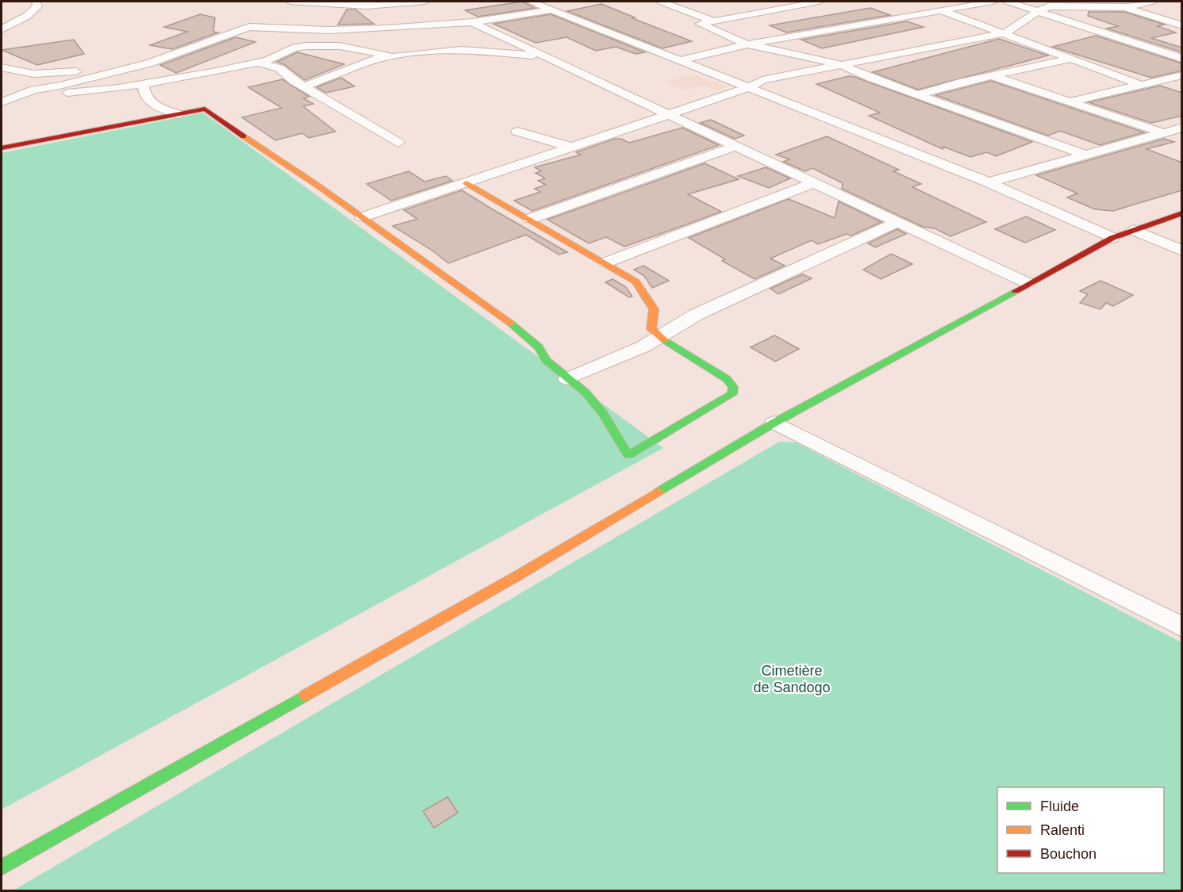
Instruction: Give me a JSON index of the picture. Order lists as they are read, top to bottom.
{
  "parks": ["Cimetière de Sandogo"],
  "legend": ["Fluide", "Ralenti", "Bouchon"]
}
